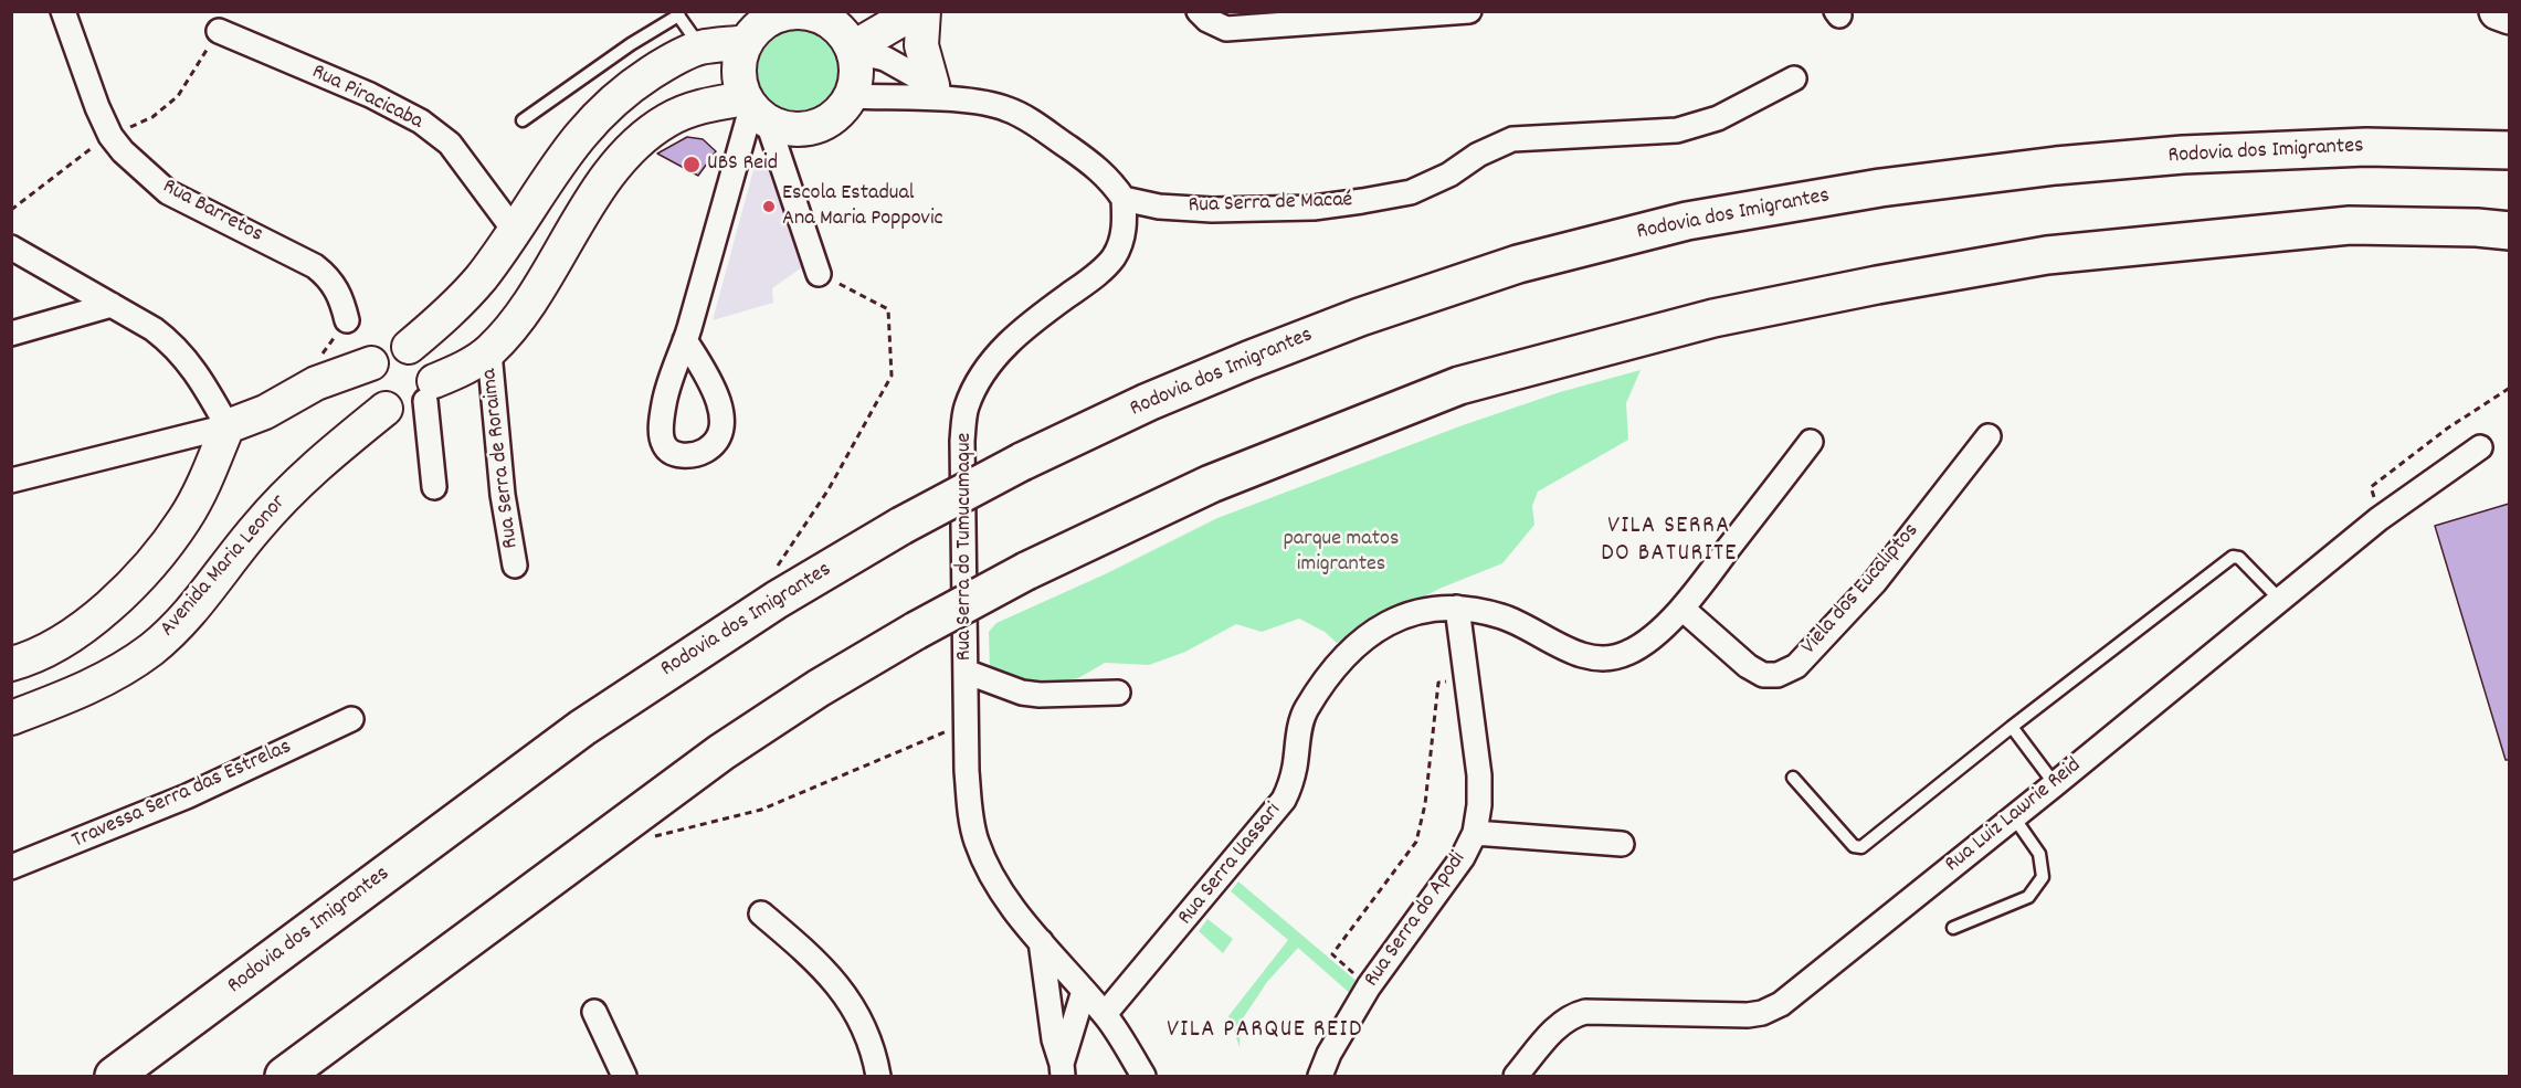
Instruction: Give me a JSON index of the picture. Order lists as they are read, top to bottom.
{
  "streets": {
    "main road": ["Rodovia dos Imigrantes"],
    "street": [
      "Rua Piracicaba",
      "Rua Serra de Macaé",
      "Rua Barretos",
      "Rua Serra de Roraima",
      "Rua Serra do Tumucumaque",
      "Avenida Maria Leonor",
      "Viela dos Eucaliptos",
      "Travessa Serra das Estrelas",
      "Rua Luiz Lawrie Reid",
      "Rua Serra Uassari",
      "Rua Serra do Apodi"
    ]
  },
  "crossings": [
    ["Rua Serra de Macaé", "Rua Serra do Tumucumaque"],
    ["Rua Serra do Tumucumaque", "Rua Serra Uassari"],
    ["Viela dos Eucaliptos", "Rua Serra Uassari"],
    ["Rua Serra Uassari", "Rua Serra do Apodi"]
  ],
  "districts": ["VILA SERRA DO BATURITE", "VILA PARQUE REID"],
  "parks": ["parque matos imigrantes"],
  "places": ["UBS Reid", "Escola Estadual Ana Maria Poppovic"]
}
